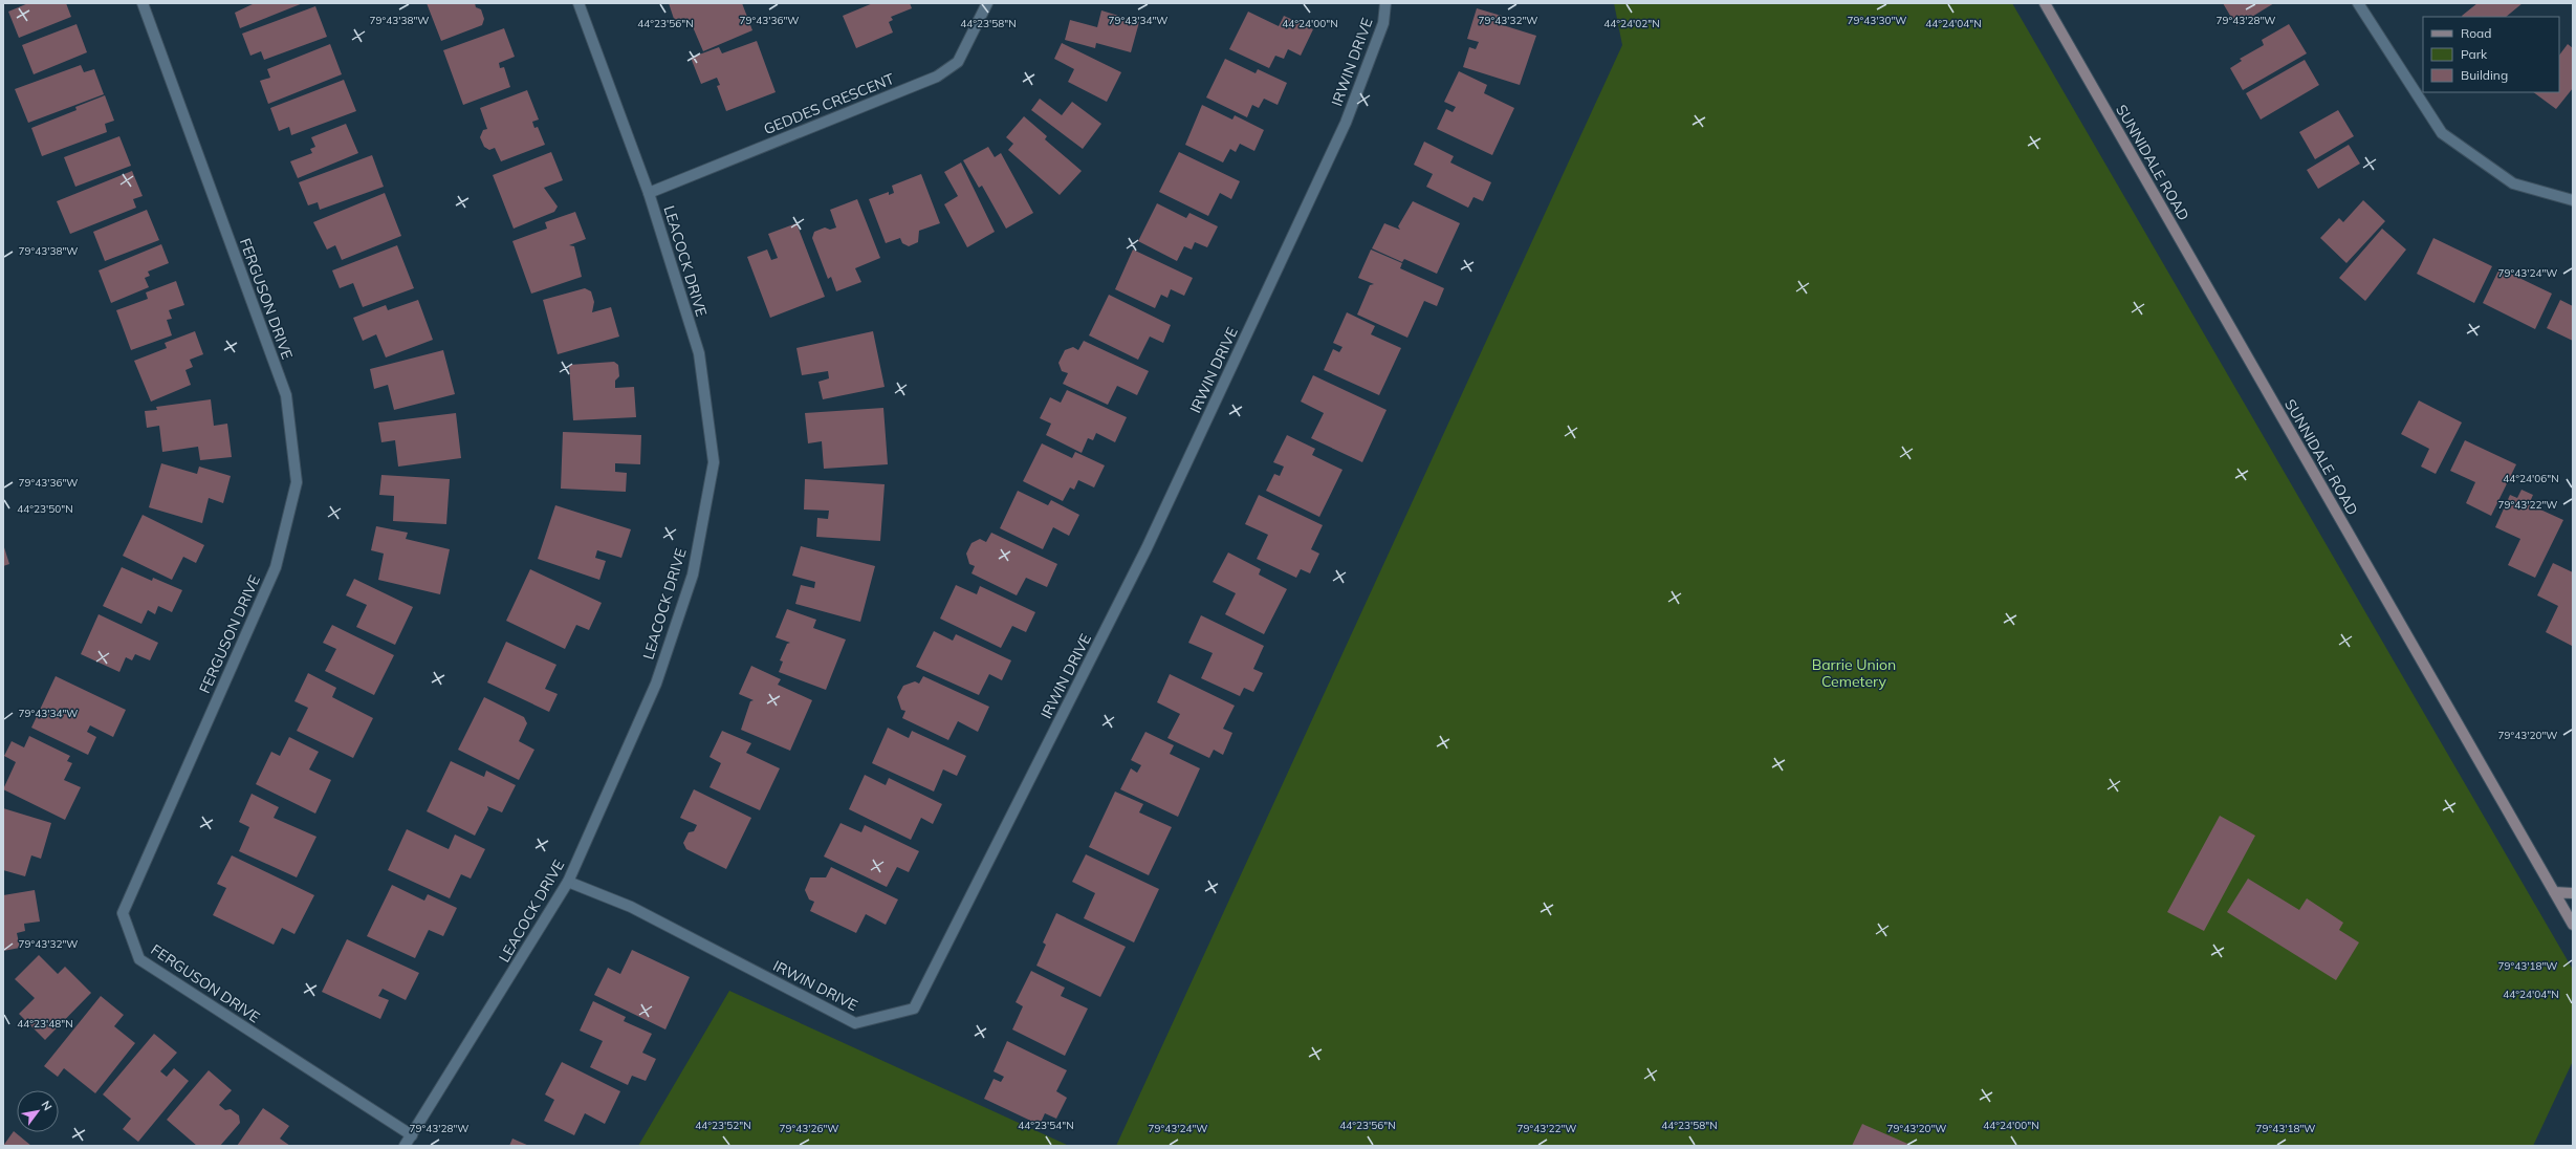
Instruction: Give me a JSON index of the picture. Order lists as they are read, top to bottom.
{
  "streets": {
    "main road": ["SUNNIDALE ROAD"],
    "street": [
      "IRWIN DRIVE",
      "GEDDES CRESCENT",
      "LEACOCK DRIVE",
      "FERGUSON DRIVE"
    ]
  },
  "crossings": [
    ["IRWIN DRIVE", "LEACOCK DRIVE"],
    ["GEDDES CRESCENT", "LEACOCK DRIVE"],
    ["LEACOCK DRIVE", "FERGUSON DRIVE"]
  ],
  "parks": ["Barrie Union Cemetery"],
  "legend": ["Road", "Park", "Building"],
  "north": "top right",
  "coordinates": [
    "79°43'38\"W",
    "79°43'36\"W",
    "79°43'30\"W",
    "79°43'28\"W",
    "79°43'34\"W",
    "79°43'32\"W",
    "44°23'56\"N",
    "44°24'00\"N",
    "44°24'02\"N",
    "44°23'58\"N",
    "44°24'04\"N",
    "79°43'24\"W",
    "44°24'06\"N",
    "79°43'22\"W",
    "44°23'50\"N",
    "79°43'20\"W",
    "79°43'18\"W",
    "44°23'48\"N",
    "44°23'52\"N",
    "44°23'54\"N",
    "79°43'26\"W"
  ]
}
